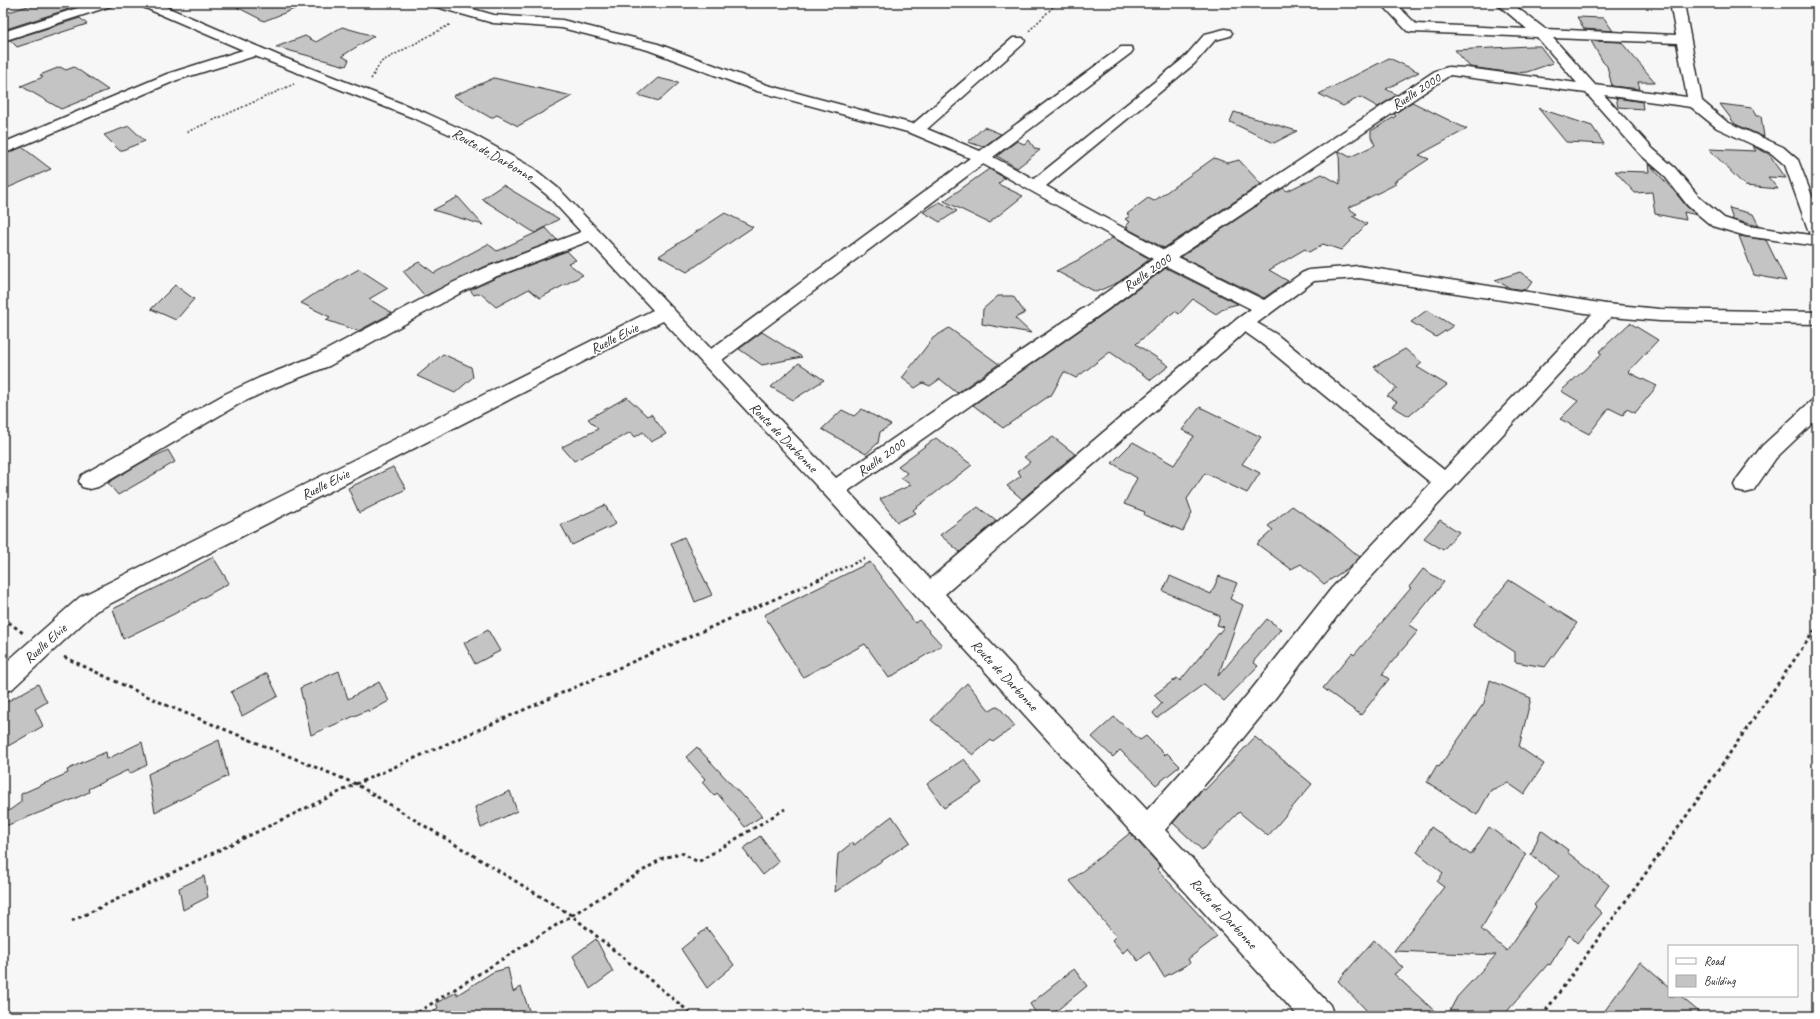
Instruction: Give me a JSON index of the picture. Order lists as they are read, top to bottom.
{
  "streets": {
    "street": ["Ruelle 2000", "Route de Darbonne", "Ruelle Elvie"]
  },
  "crossings": [
    ["Ruelle 2000", "Route de Darbonne"],
    ["Route de Darbonne", "Ruelle Elvie"]
  ],
  "legend": ["Road", "Building"]
}
